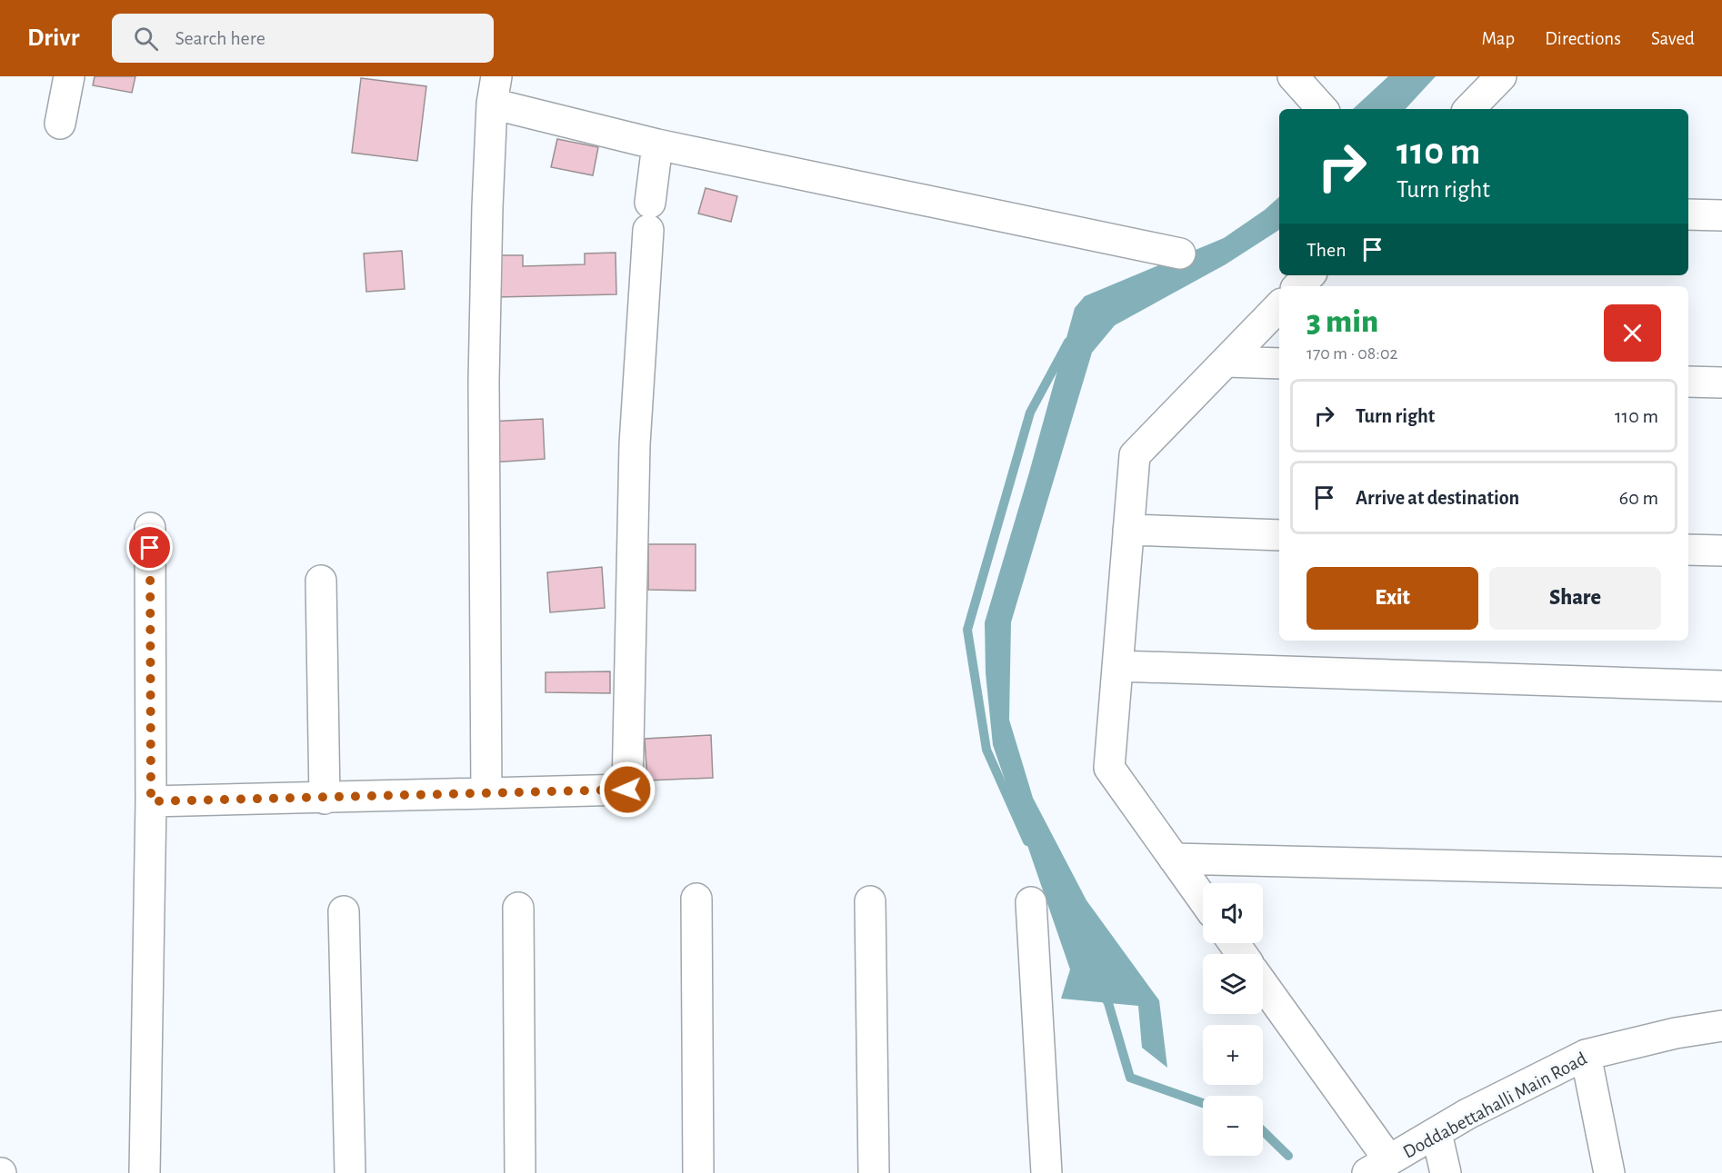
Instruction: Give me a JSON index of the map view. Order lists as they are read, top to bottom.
{
  "streets": {
    "street": ["Doddabettahalli Main Road"]
  },
  "page": {
    "header": "Drivr",
    "search": "Search here",
    "nav": ["Map", "Directions", "Saved"],
    "turn": ["110 m", "Turn right"],
    "then": "Then",
    "heading": ["3 min", "170 m · 08:02"],
    "list": [
      {
        "name": "Turn right",
        "value": "110 m"
      },
      {
        "name": "Arrive at destination",
        "value": "60 m"
      }
    ],
    "buttons": ["Exit", "Share"],
    "map_buttons": ["+", "−"]
  }
}
